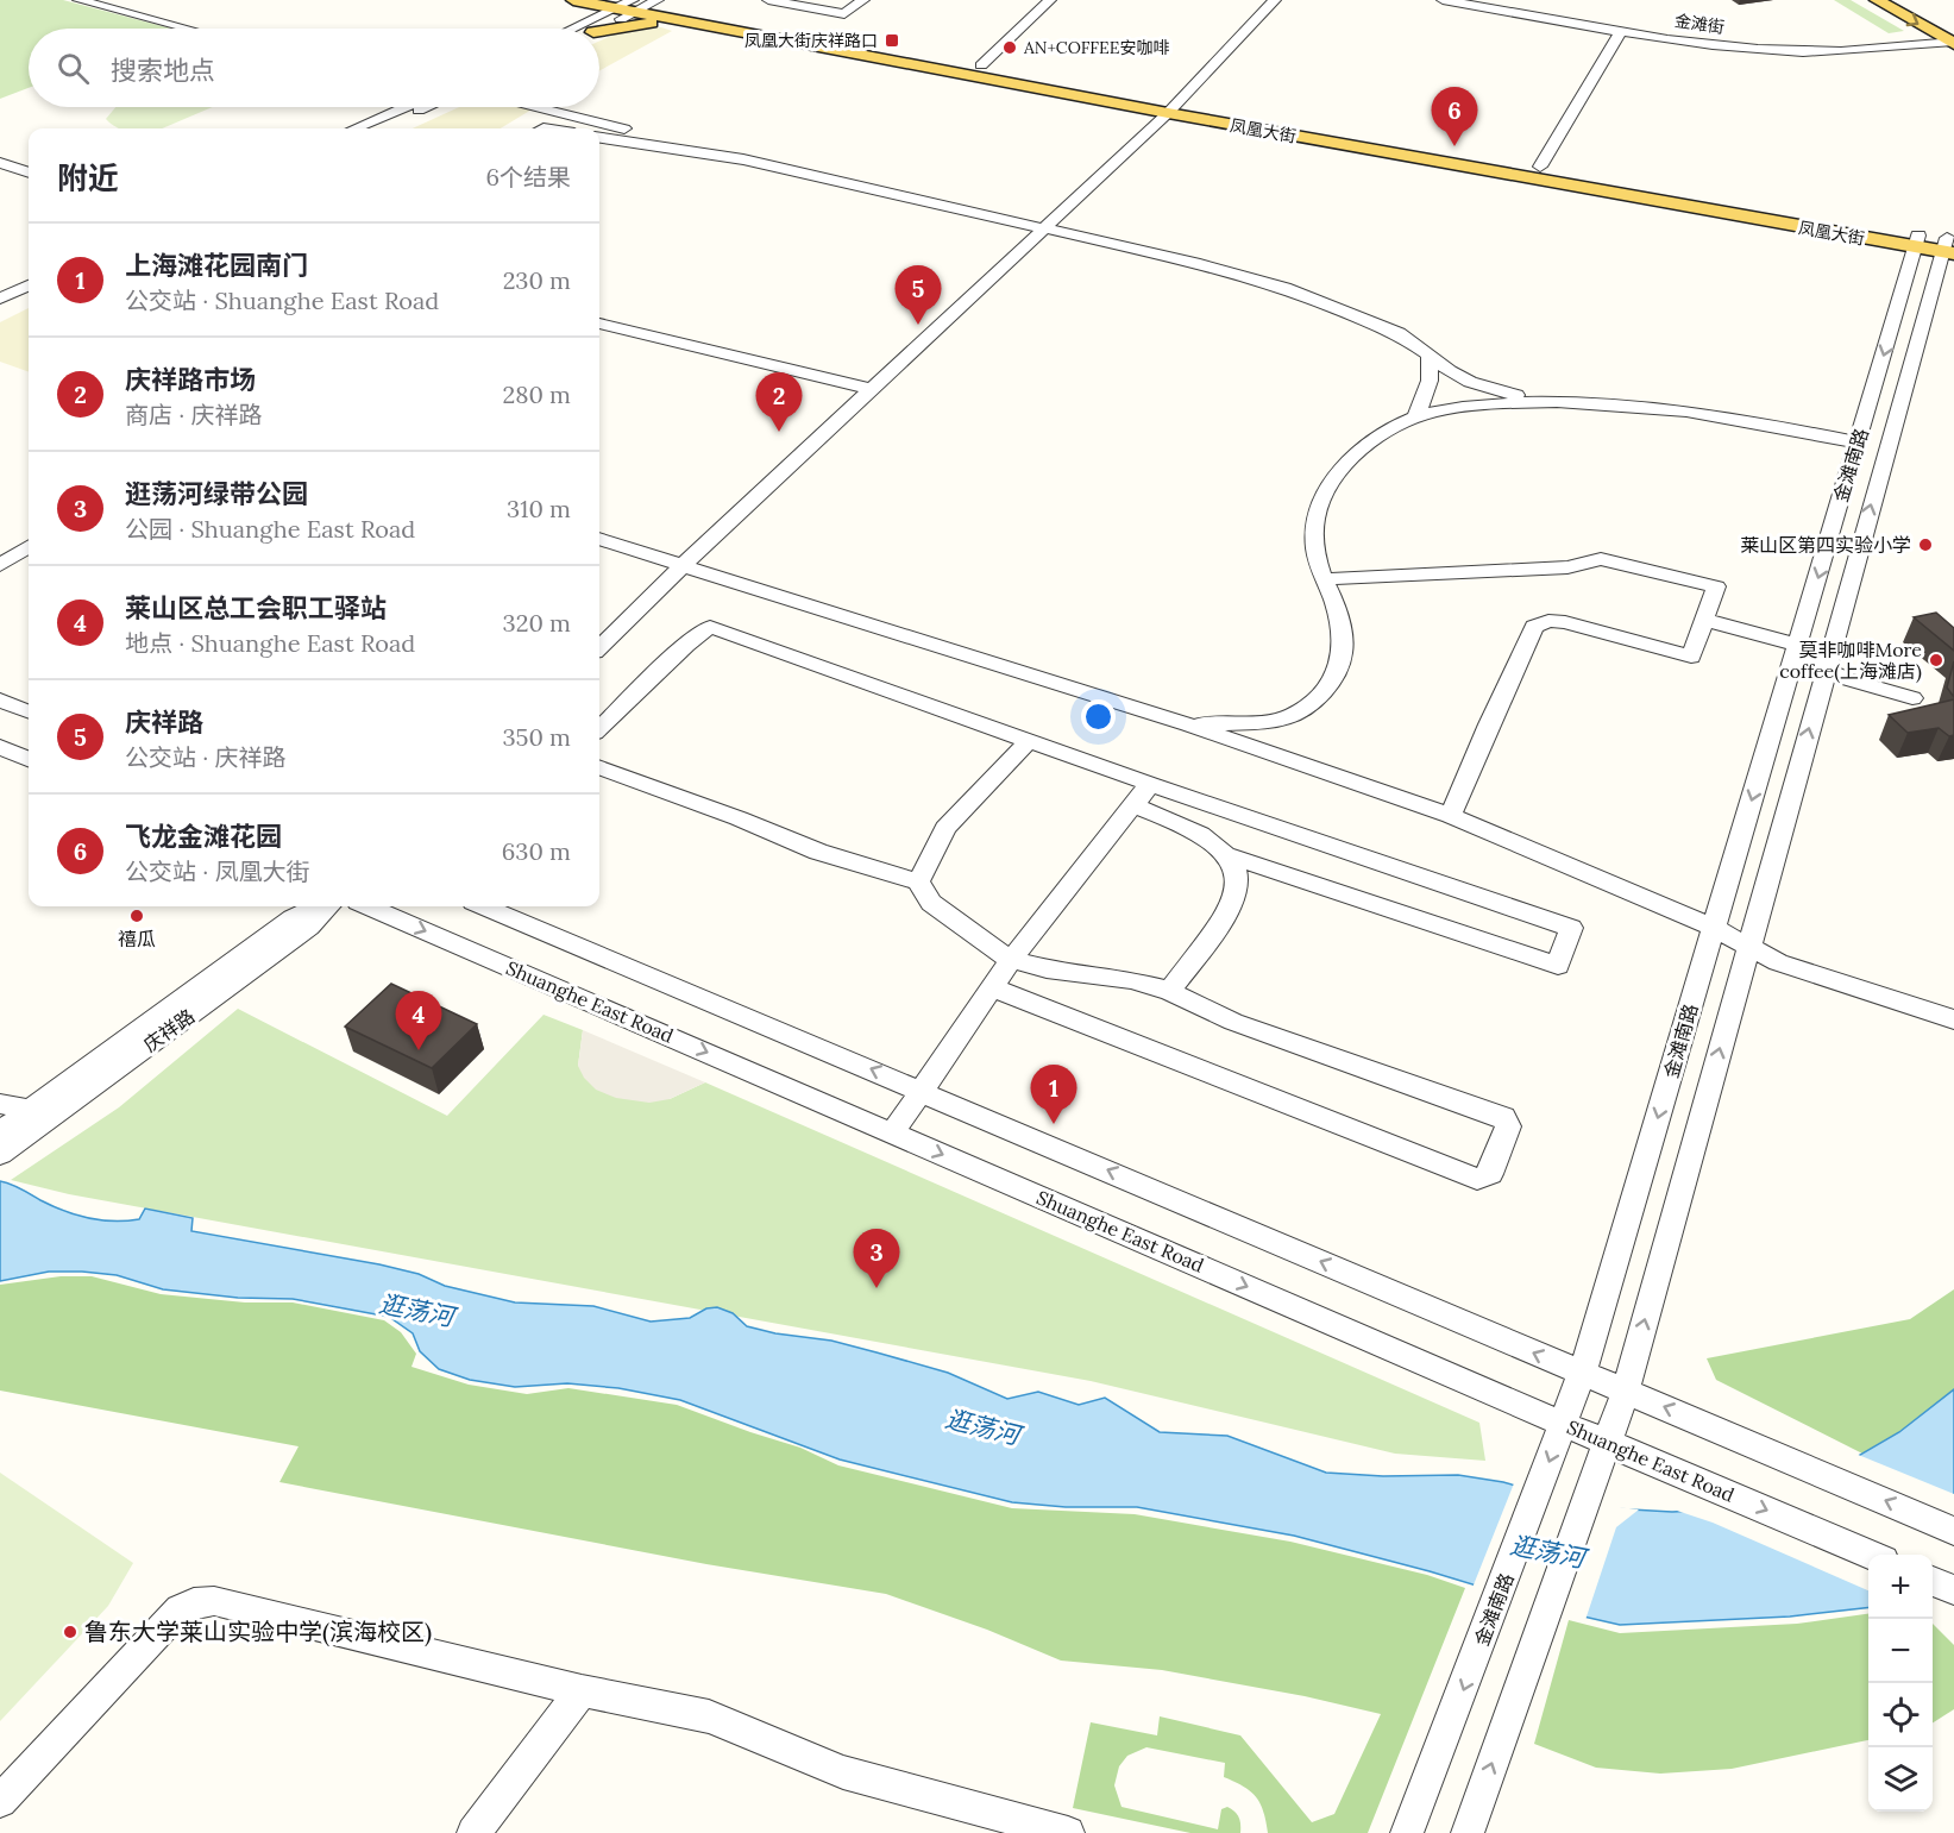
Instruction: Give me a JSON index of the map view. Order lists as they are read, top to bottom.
{
  "streets": {
    "main road": ["凤凰大街"],
    "street": [
      "金滩街",
      "金滩南路",
      "Shuanghe East Road",
      "庆祥路"
    ]
  },
  "crossings": [
    ["凤凰大街", "金滩南路"],
    ["金滩南路", "Shuanghe East Road"]
  ],
  "water": ["逛荡河"],
  "places": {
    "transit": ["凤凰大街庆祥路口"],
    "other": [
      "AN+COFFEE安咖啡",
      "莱山区第四实验小学",
      "莫非咖啡More coffee(上海滩店)",
      "禧瓜",
      "鲁东大学莱山实验中学(滨海校区)"
    ]
  },
  "page": {
    "search": "搜索地点",
    "pins": [
      "6",
      "5",
      "2",
      "4",
      "1",
      "3"
    ],
    "heading": ["附近", "6个结果"],
    "list": [
      {
        "mark": "1",
        "name": "上海滩花园南门",
        "note": "公交站 · Shuanghe East Road",
        "value": "230 m"
      },
      {
        "mark": "2",
        "name": "庆祥路市场",
        "note": "商店 · 庆祥路",
        "value": "280 m"
      },
      {
        "mark": "3",
        "name": "逛荡河绿带公园",
        "note": "公园 · Shuanghe East Road",
        "value": "310 m"
      },
      {
        "mark": "4",
        "name": "莱山区总工会职工驿站",
        "note": "地点 · Shuanghe East Road",
        "value": "320 m"
      },
      {
        "mark": "5",
        "name": "庆祥路",
        "note": "公交站 · 庆祥路",
        "value": "350 m"
      },
      {
        "mark": "6",
        "name": "飞龙金滩花园",
        "note": "公交站 · 凤凰大街",
        "value": "630 m"
      }
    ],
    "map_buttons": ["+", "−"]
  }
}
